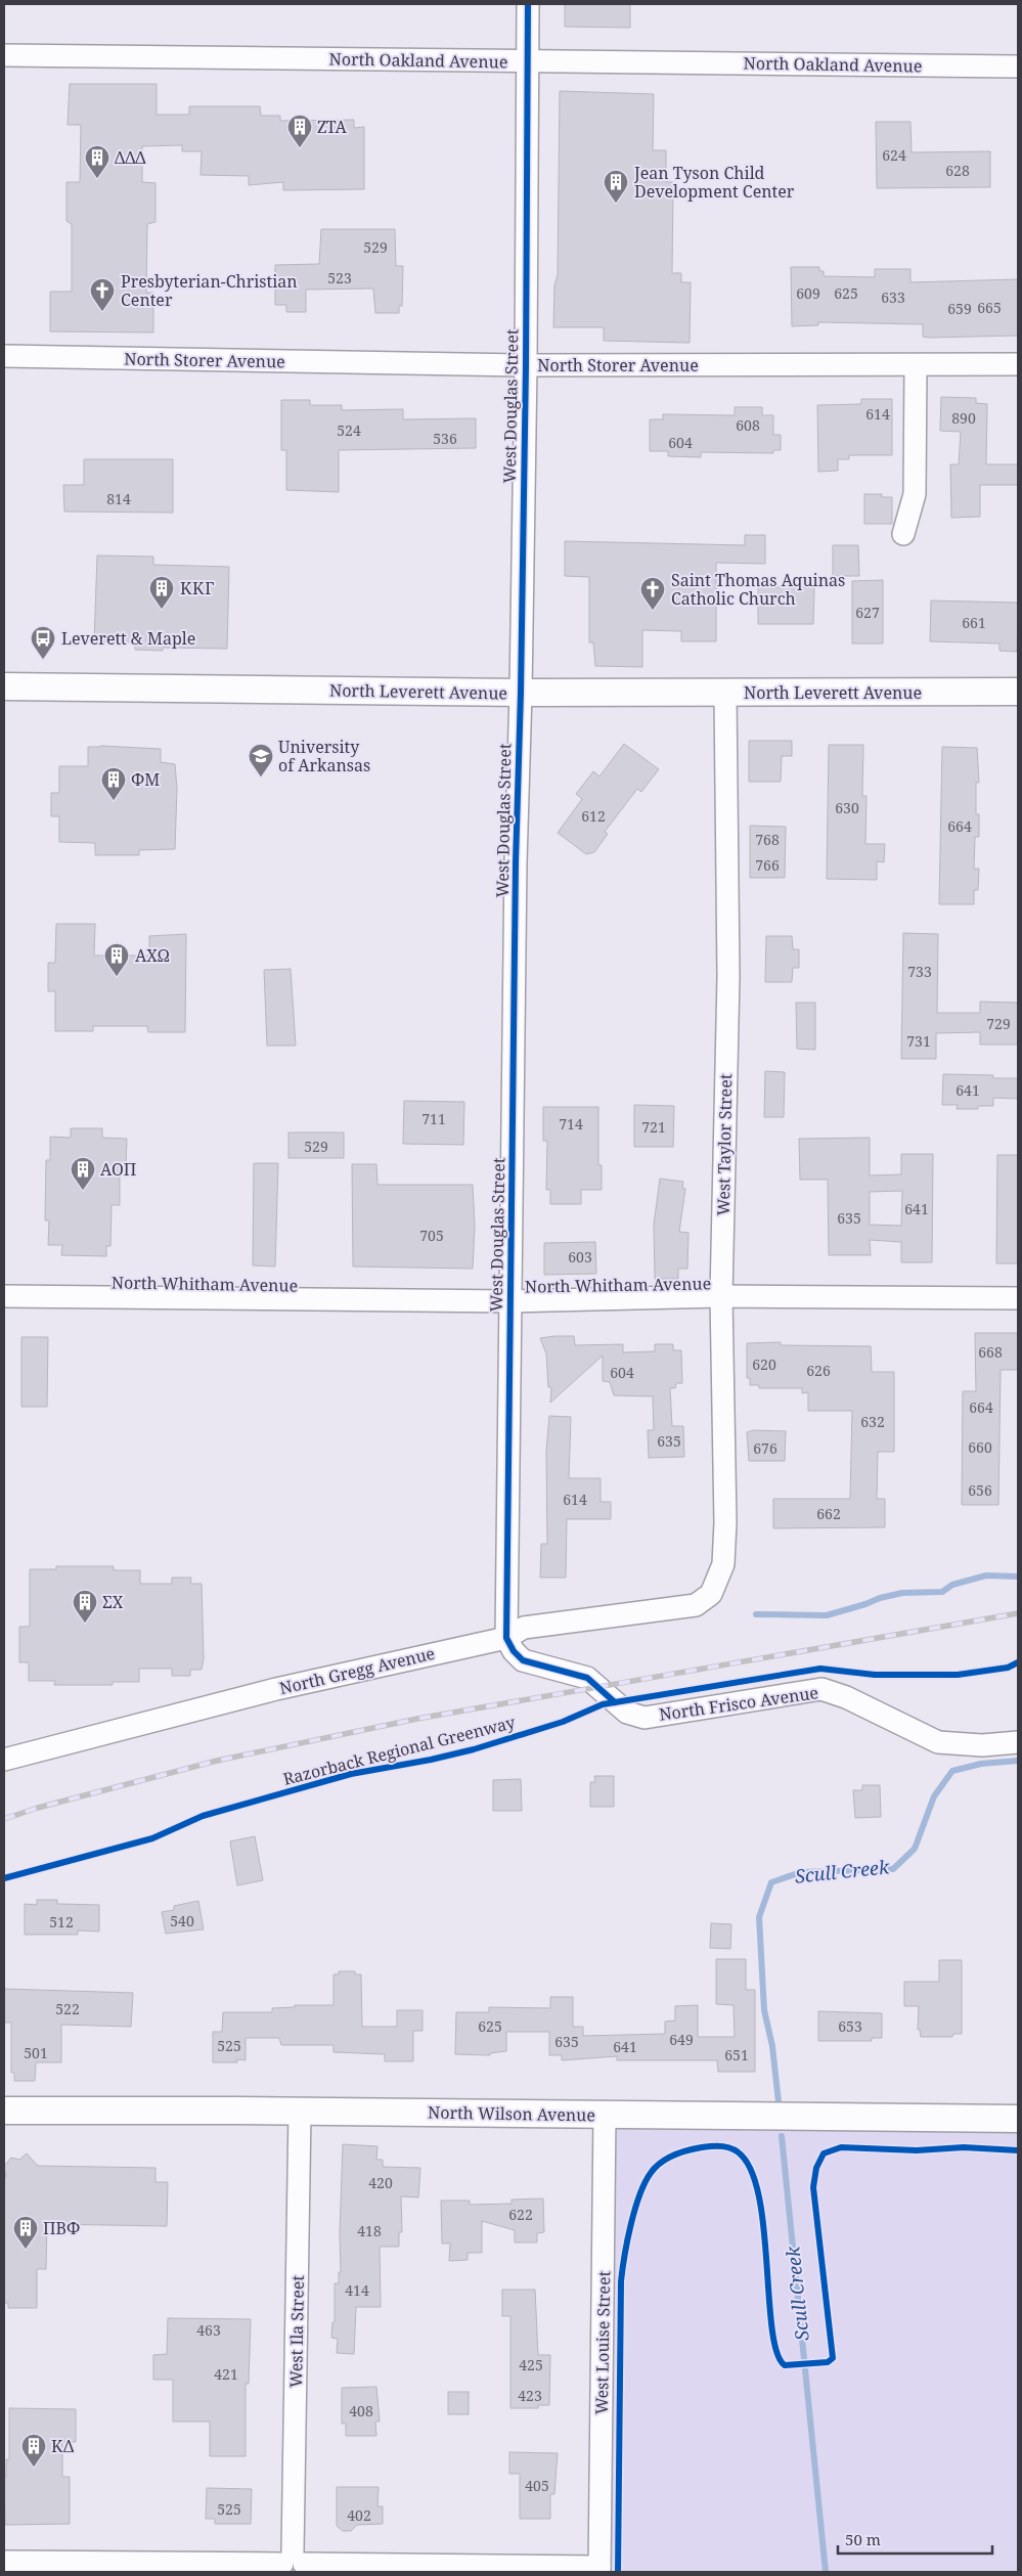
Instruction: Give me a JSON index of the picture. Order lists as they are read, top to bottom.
{
  "streets": {
    "street": [
      "North Oakland Avenue",
      "North Storer Avenue",
      "West Douglas Street",
      "North Leverett Avenue",
      "West Taylor Street",
      "North Whitham Avenue",
      "North Gregg Avenue",
      "North Frisco Avenue",
      "North Wilson Avenue",
      "West Ila Street",
      "West Louise Street"
    ],
    "cycle path": ["Razorback Regional Greenway"]
  },
  "crossings": [
    ["North Oakland Avenue", "West Douglas Street"],
    ["North Storer Avenue", "West Douglas Street"],
    ["West Douglas Street", "North Leverett Avenue"],
    ["West Douglas Street", "North Whitham Avenue"],
    ["West Douglas Street", "North Gregg Avenue"],
    ["West Douglas Street", "North Frisco Avenue"],
    ["North Leverett Avenue", "West Taylor Street"],
    ["West Taylor Street", "North Whitham Avenue"],
    ["West Taylor Street", "North Gregg Avenue"],
    ["North Gregg Avenue", "North Frisco Avenue"],
    ["North Wilson Avenue", "West Ila Street"],
    ["North Wilson Avenue", "West Louise Street"]
  ],
  "water": ["Scull Creek"],
  "places": {
    "building": [
      "ΖΤΑ",
      "ΔΔΔ",
      "Jean Tyson Child Development Center",
      "ΚΚΓ",
      "ΦΜ",
      "ΑΧΩ",
      "ΑΟΠ",
      "ΣΧ",
      "ΠΒΦ",
      "ΚΔ"
    ],
    "church": ["Presbyterian-Christian Center", "Saint Thomas Aquinas Catholic Church"],
    "bus stop": ["Leverett & Maple"],
    "school or university": ["University of Arkansas"]
  },
  "house_numbers": [
    "624",
    "628",
    "529",
    "523",
    "609",
    "625",
    "633",
    "665",
    "659",
    "614",
    "890",
    "608",
    "524",
    "536",
    "604",
    "814",
    "627",
    "661",
    "630",
    "612",
    "664",
    "768",
    "766",
    "733",
    "729",
    "731",
    "641",
    "711",
    "714",
    "721",
    "529",
    "641",
    "635",
    "705",
    "603",
    "668",
    "620",
    "626",
    "604",
    "664",
    "632",
    "635",
    "660",
    "676",
    "656",
    "614",
    "662",
    "540",
    "512",
    "522",
    "625",
    "653",
    "649",
    "635",
    "525",
    "641",
    "501",
    "651",
    "420",
    "622",
    "418",
    "414",
    "463",
    "425",
    "421",
    "423",
    "408",
    "405",
    "525",
    "402"
  ],
  "scale_bar": "50 m"
}
